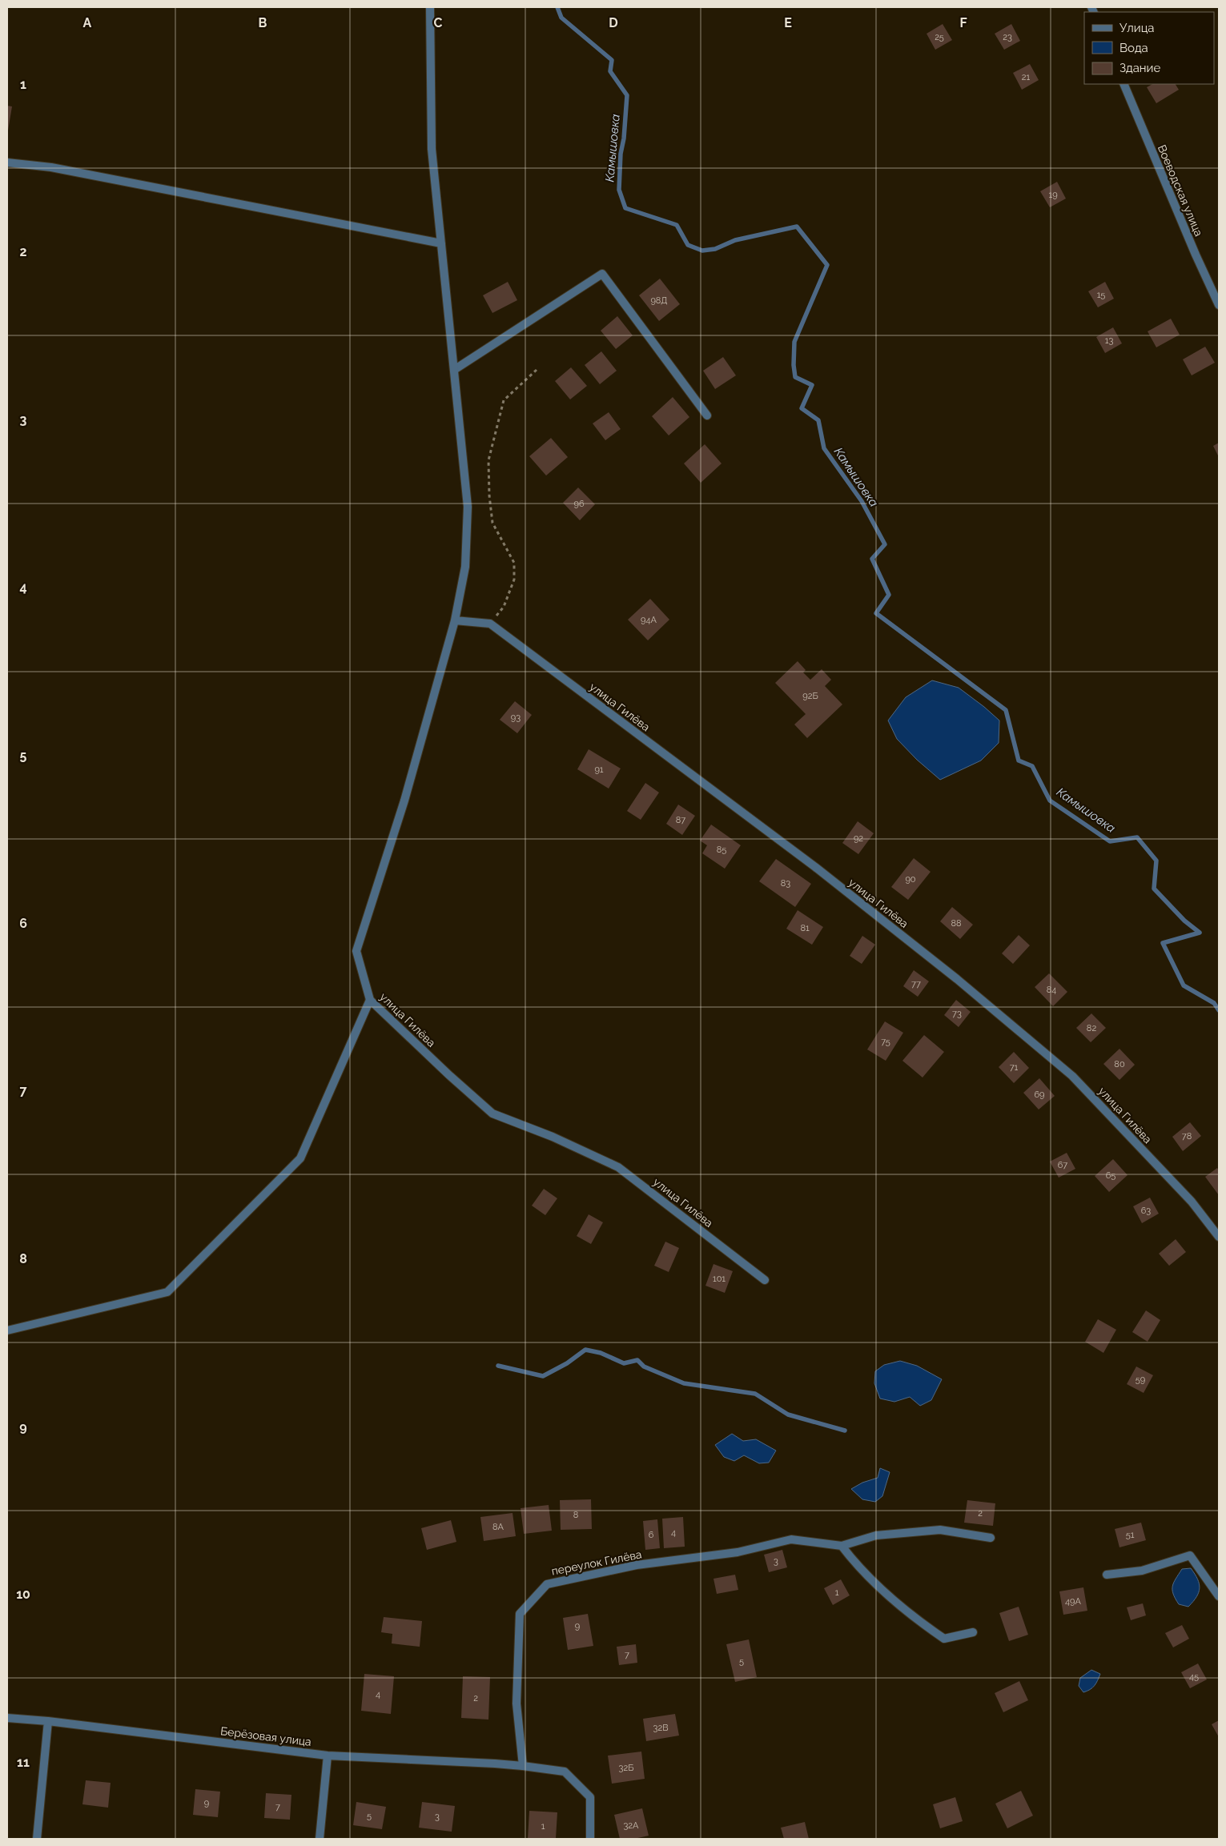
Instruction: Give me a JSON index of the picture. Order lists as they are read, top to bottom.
{
  "streets": {
    "street": [
      "Воеводская улица",
      "улица Гилёва",
      "переулок Гилёва",
      "Берёзовая улица"
    ]
  },
  "crossings": [
    ["переулок Гилёва", "Берёзовая улица"]
  ],
  "water": ["Камышовка"],
  "house_numbers": [
    "25",
    "23",
    "21",
    "19",
    "15",
    "98Д",
    "13",
    "96",
    "94А",
    "92Б",
    "93",
    "91",
    "87",
    "92",
    "85",
    "90",
    "83",
    "88",
    "81",
    "77",
    "84",
    "73",
    "82",
    "75",
    "80",
    "71",
    "69",
    "78",
    "67",
    "65",
    "63",
    "101",
    "59",
    "2",
    "8",
    "8А",
    "4",
    "6",
    "51",
    "3",
    "1",
    "49А",
    "9",
    "7",
    "5",
    "45",
    "4",
    "2",
    "32В",
    "32Б",
    "9",
    "7",
    "5",
    "3",
    "32А",
    "1"
  ],
  "legend": ["Улица", "Вода", "Здание"],
  "grid": {
    "columns": [
      "A",
      "B",
      "C",
      "D",
      "E",
      "F"
    ],
    "rows": [
      "1",
      "2",
      "3",
      "4",
      "5",
      "6",
      "7",
      "8",
      "9",
      "10",
      "11"
    ]
  }
}
